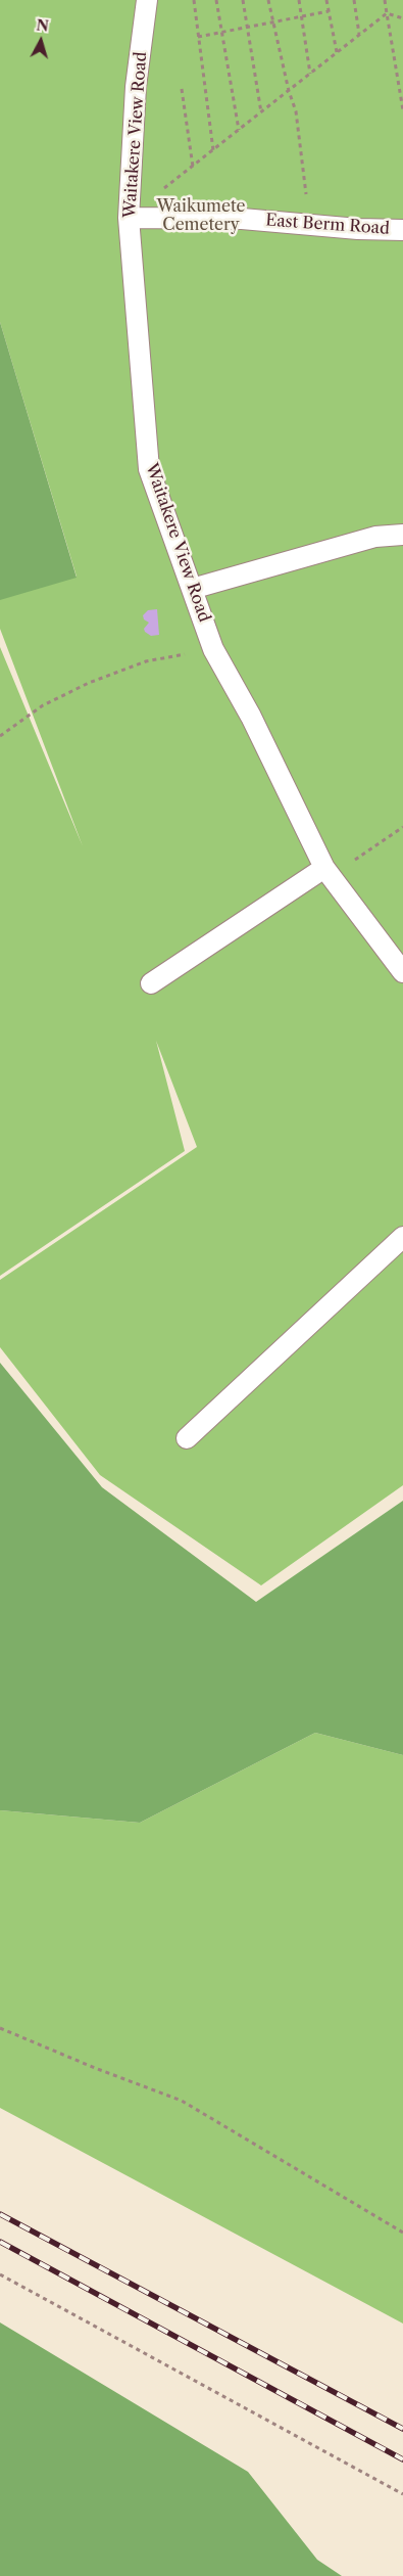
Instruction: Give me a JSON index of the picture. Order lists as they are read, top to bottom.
{
  "streets": {
    "lane": ["Waitakere View Road", "East Berm Road"]
  },
  "crossings": [
    ["Waitakere View Road", "East Berm Road"]
  ],
  "parks": ["Waikumete Cemetery"],
  "north": "top"
}
